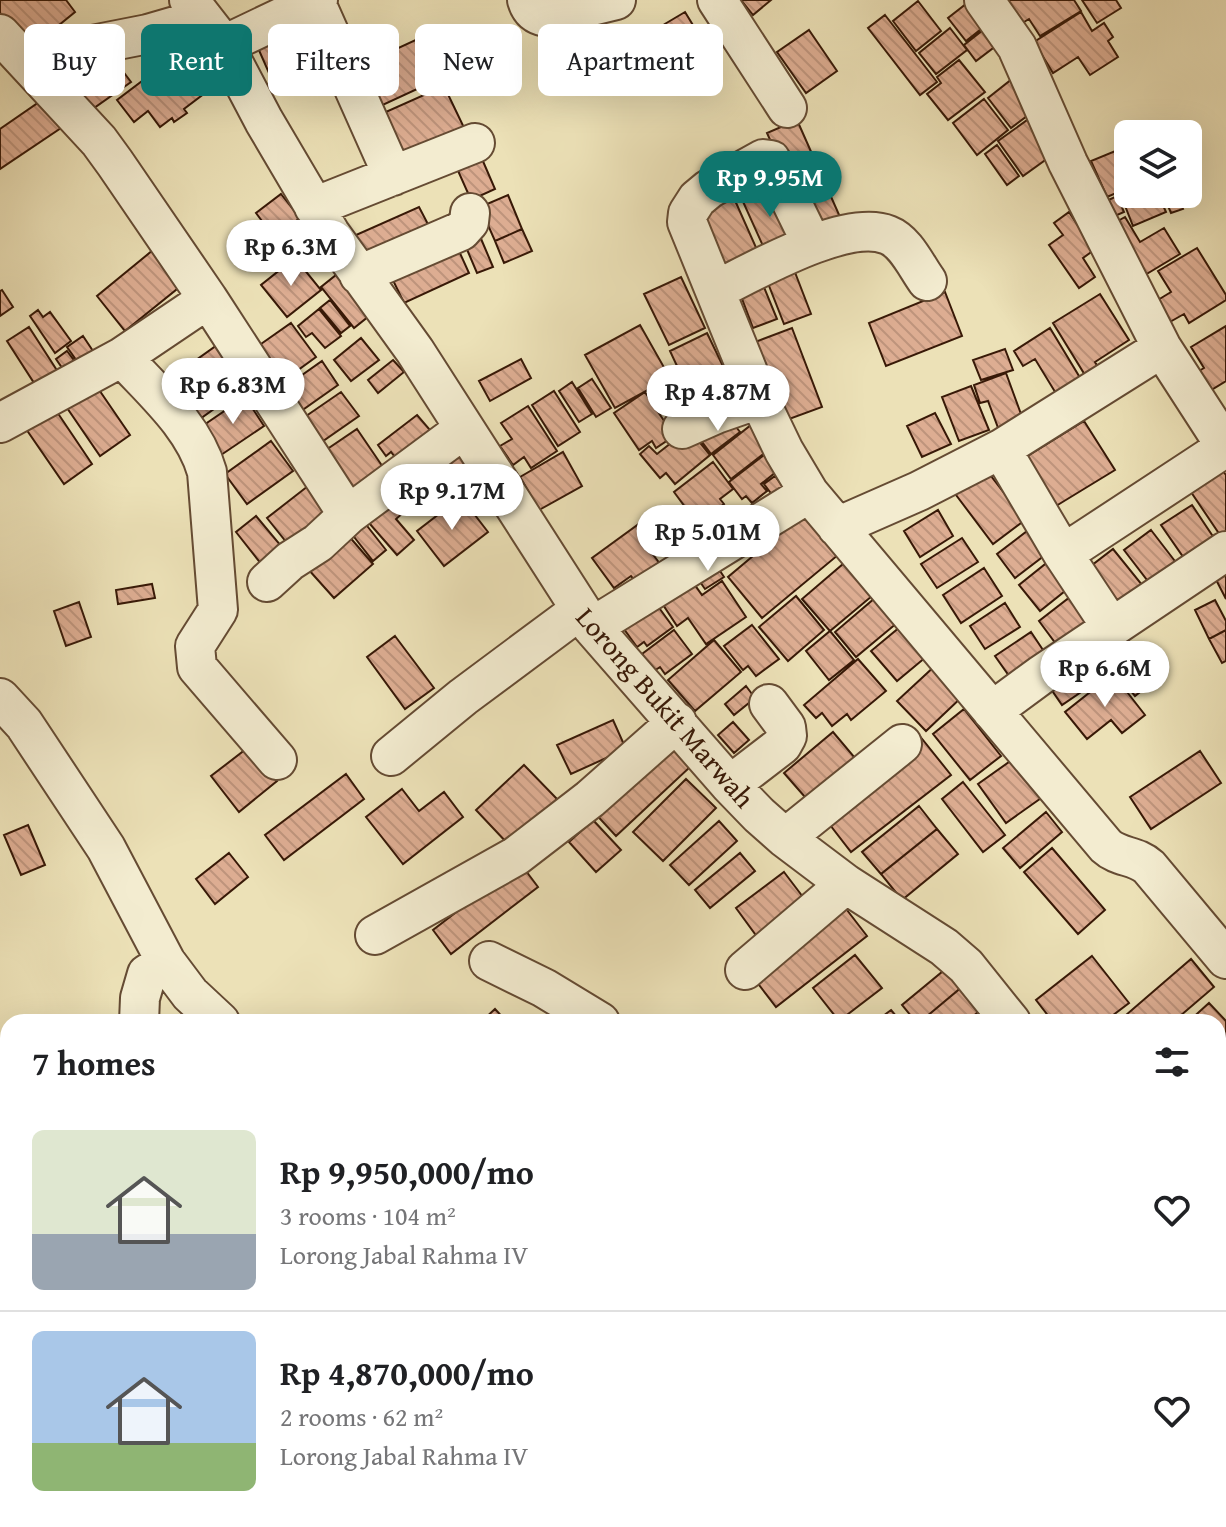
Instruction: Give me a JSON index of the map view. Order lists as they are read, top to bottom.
{
  "streets": {
    "street": ["Lorong Bukit Marwah"]
  },
  "page": {
    "chip": [
      "Buy",
      "Rent",
      "Filters",
      "New",
      "Apartment"
    ],
    "price": [
      "Rp 9.95M",
      "Rp 6.3M",
      "Rp 6.83M",
      "Rp 4.87M",
      "Rp 9.17M",
      "Rp 5.01M",
      "Rp 6.6M"
    ],
    "heading": "7 homes",
    "list": [
      {
        "name": "Rp 9,950,000/mo",
        "note": "3 rooms · 104 m² · Lorong Jabal Rahma IV"
      },
      {
        "name": "Rp 4,870,000/mo",
        "note": "2 rooms · 62 m² · Lorong Jabal Rahma IV"
      }
    ]
  }
}
